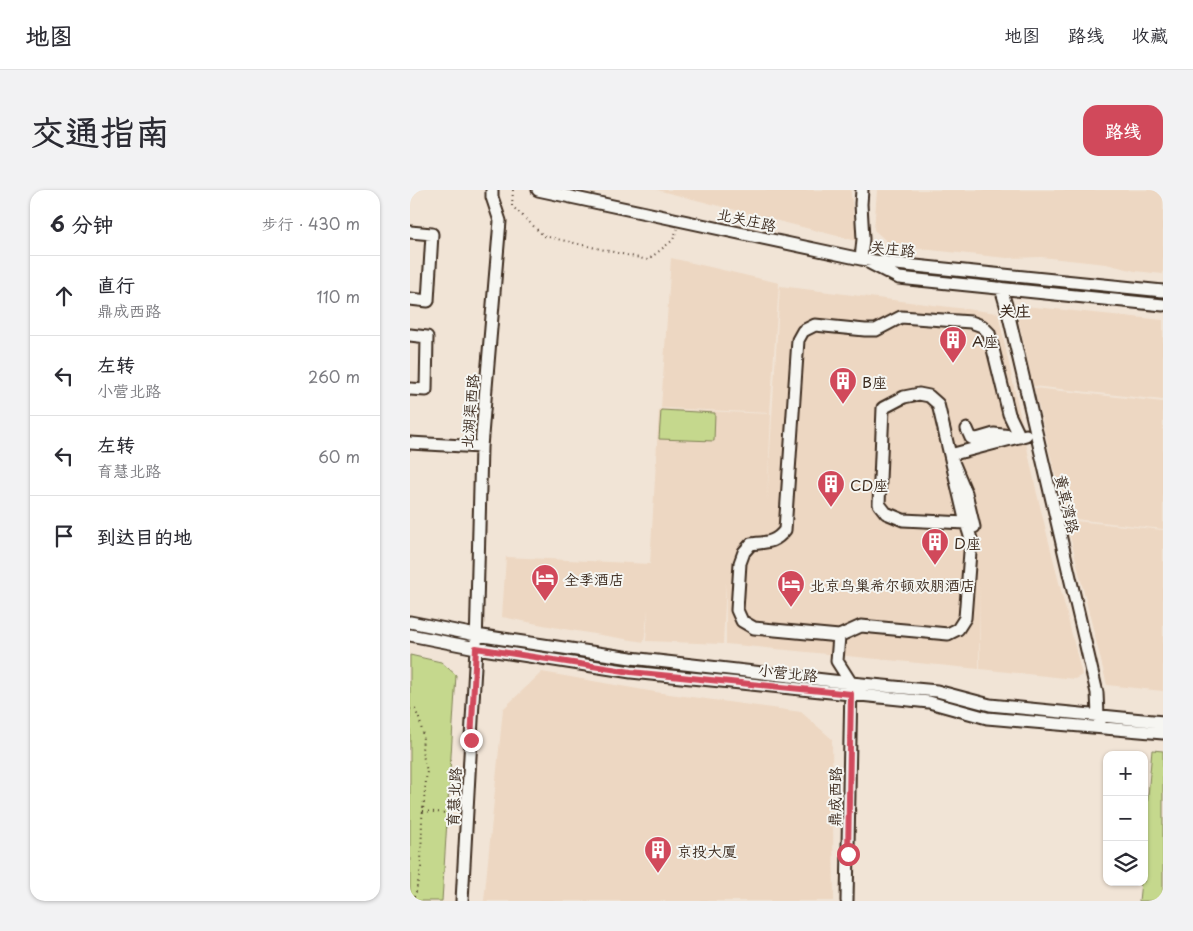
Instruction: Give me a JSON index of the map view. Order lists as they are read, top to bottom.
{
  "streets": {
    "street": [
      "北关庄路",
      "关庄路",
      "北湖渠西路",
      "黄草湾路",
      "小营北路",
      "育慧北路",
      "鼎成西路"
    ]
  },
  "crossings": [
    ["北关庄路", "关庄路"],
    ["关庄路", "黄草湾路"],
    ["北湖渠西路", "小营北路"],
    ["北湖渠西路", "育慧北路"],
    ["黄草湾路", "小营北路"],
    ["小营北路", "育慧北路"],
    ["小营北路", "鼎成西路"]
  ],
  "districts": ["关庄"],
  "places": {
    "building": [
      "A座",
      "B座",
      "CD座",
      "D座",
      "京投大厦"
    ],
    "hotel": ["全季酒店", "北京鸟巢希尔顿欢朋酒店"]
  },
  "page": {
    "header": "地图",
    "nav": ["地图", "路线", "收藏"],
    "title": "交通指南",
    "buttons": "路线",
    "heading": ["6 分钟", "步行 · 430 m"],
    "list": [
      ["直行", "鼎成西路", "110 m"],
      ["左转", "小营北路", "260 m"],
      ["左转", "育慧北路", "60 m"],
      "到达目的地"
    ],
    "map_buttons": ["+", "−"]
  }
}
